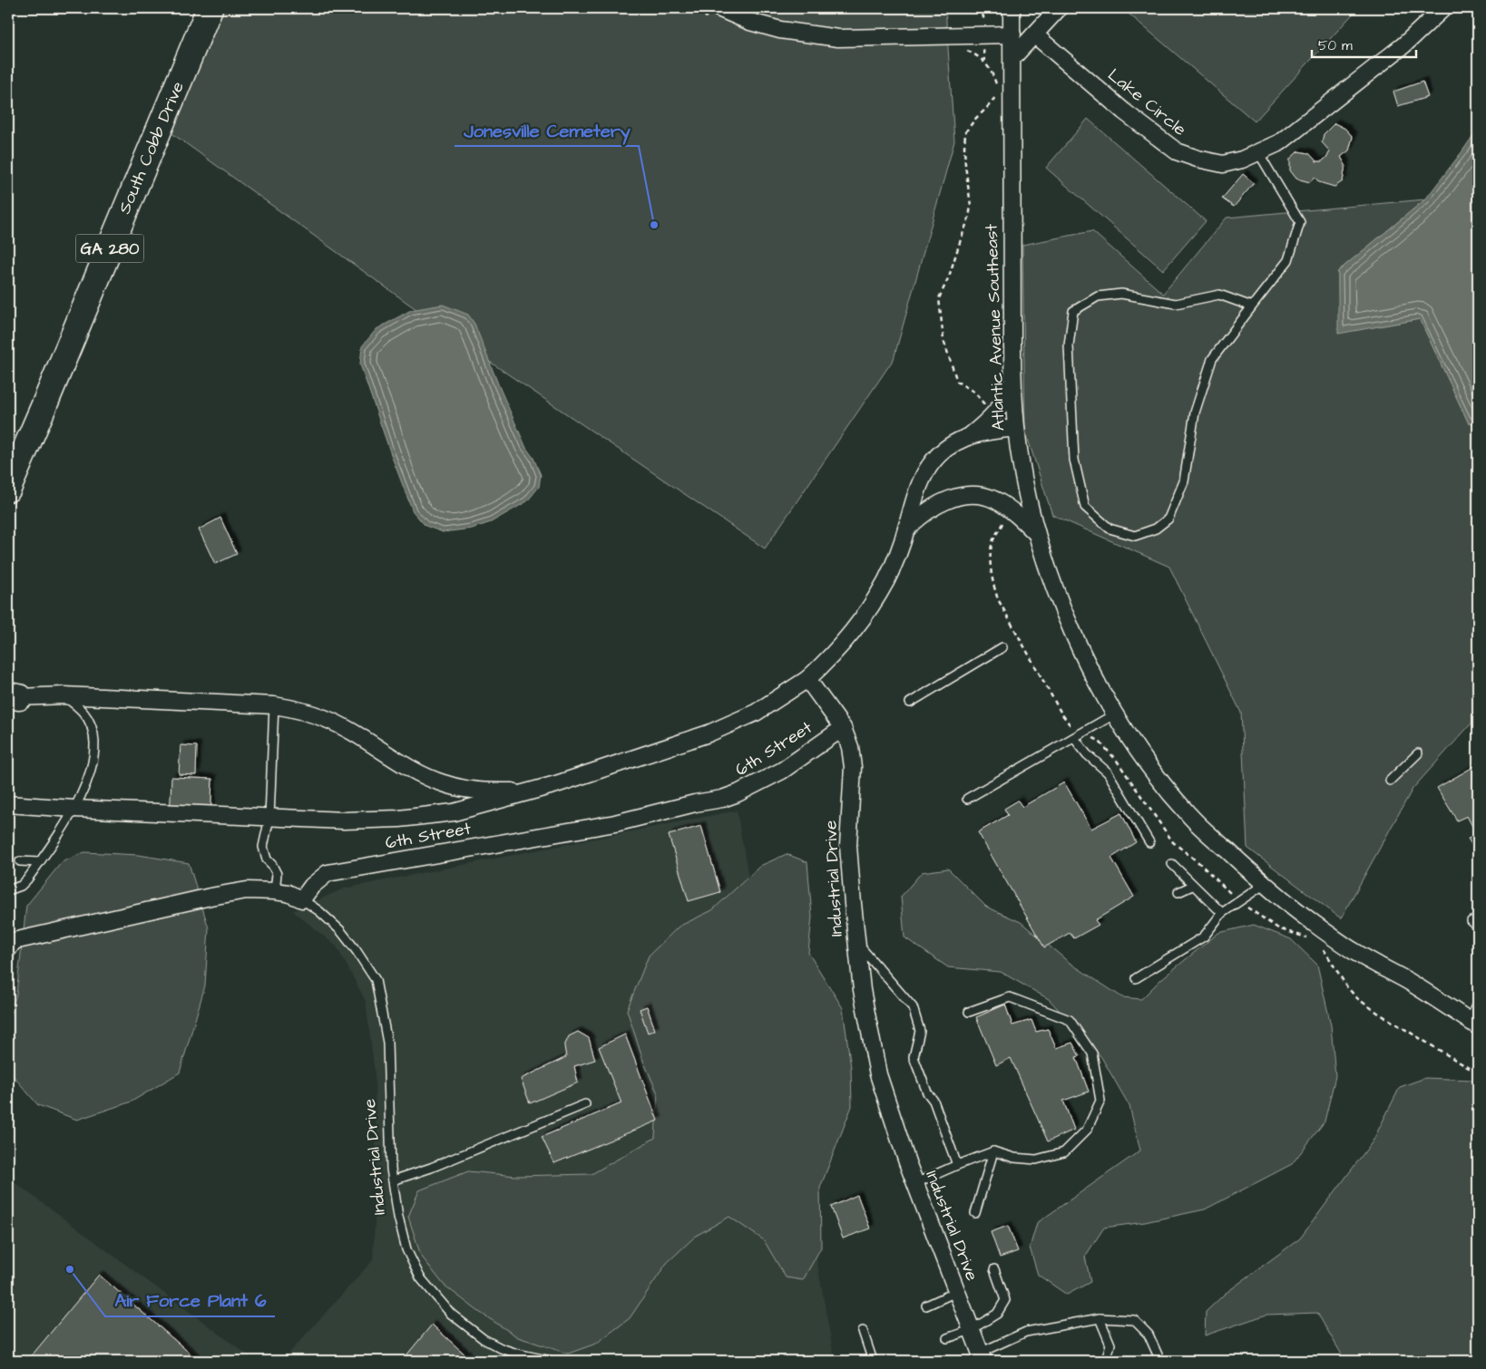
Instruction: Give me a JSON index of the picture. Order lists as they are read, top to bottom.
{
  "streets": {
    "main road": ["South Cobb Drive", "GA 280"],
    "street": [
      "Lake Circle",
      "Atlantic Avenue Southeast",
      "6th Street",
      "Industrial Drive"
    ]
  },
  "crossings": [
    ["6th Street", "Industrial Drive"]
  ],
  "places": ["Jonesville Cemetery", "Air Force Plant 6"],
  "scale_bar": "50 m"
}
